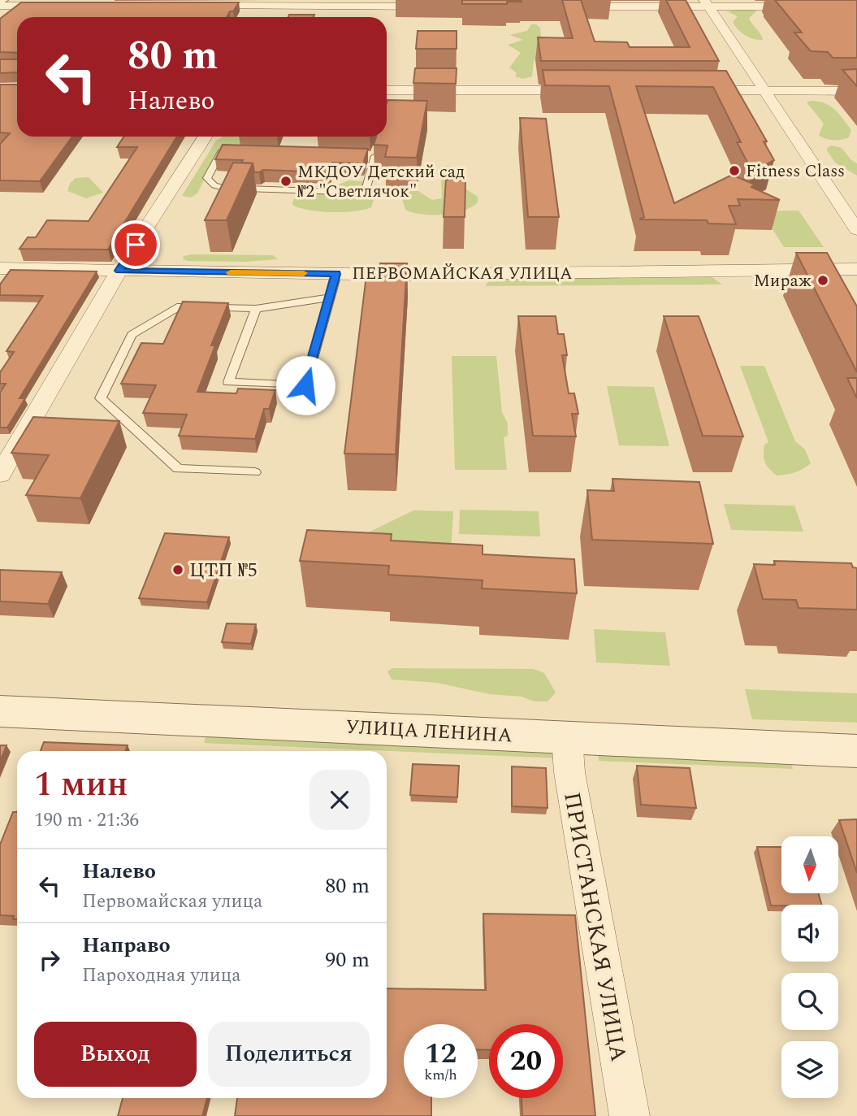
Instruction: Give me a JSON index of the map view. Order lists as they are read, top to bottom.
{
  "streets": {
    "street": ["ПЕРВОМАЙСКАЯ УЛИЦА", "УЛИЦА ЛЕНИНА", "ПРИСТАНСКАЯ УЛИЦА"]
  },
  "crossings": [
    ["УЛИЦА ЛЕНИНА", "ПРИСТАНСКАЯ УЛИЦА"]
  ],
  "places": [
    "Fitness Class",
    "МКДОУ Детский сад №2 \"Светлячок\"",
    "Мираж",
    "ЦТП №5"
  ],
  "north": "bottom",
  "page": {
    "turn": ["80 m", "Налево"],
    "heading": ["1 мин", "190 m · 21:36"],
    "list": [
      {
        "name": "Налево",
        "note": "Первомайская улица",
        "value": "80 m"
      },
      {
        "name": "Направо",
        "note": "Пароходная улица",
        "value": "90 m"
      }
    ],
    "buttons": ["Выход", "Поделиться"],
    "speed": "12 km/h",
    "limit": "20"
  }
}
